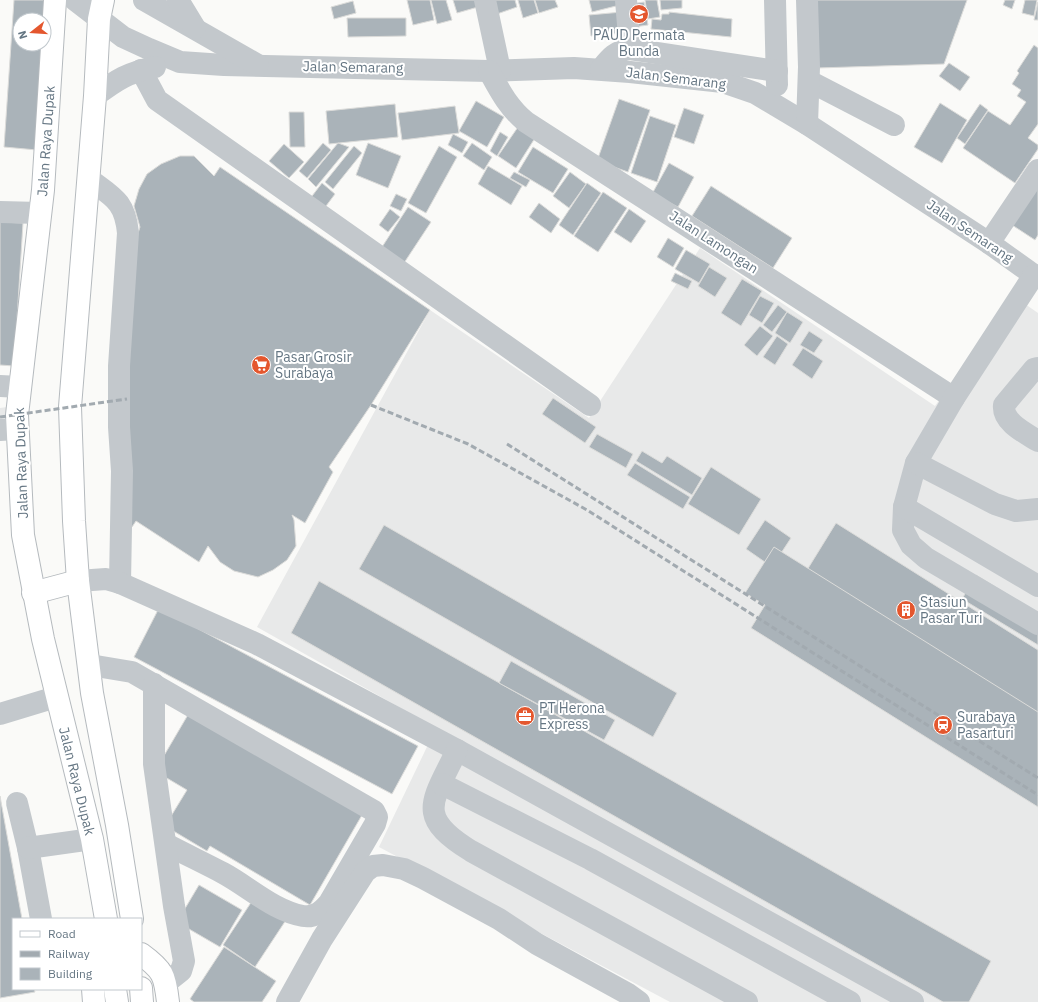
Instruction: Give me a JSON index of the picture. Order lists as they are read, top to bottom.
{
  "streets": {
    "main road": ["Jalan Raya Dupak"],
    "street": ["Jalan Semarang", "Jalan Lamongan"]
  },
  "crossings": [
    ["Jalan Semarang", "Jalan Raya Dupak"],
    ["Jalan Semarang", "Jalan Lamongan"]
  ],
  "places": {
    "school or university": ["PAUD Permata Bunda"],
    "supermarket": ["Pasar Grosir Surabaya"],
    "building": ["Stasiun Pasar Turi"],
    "office": ["PT Herona Express"],
    "station": ["Surabaya Pasarturi"]
  },
  "legend": ["Road", "Railway", "Building"],
  "north": "left"
}
